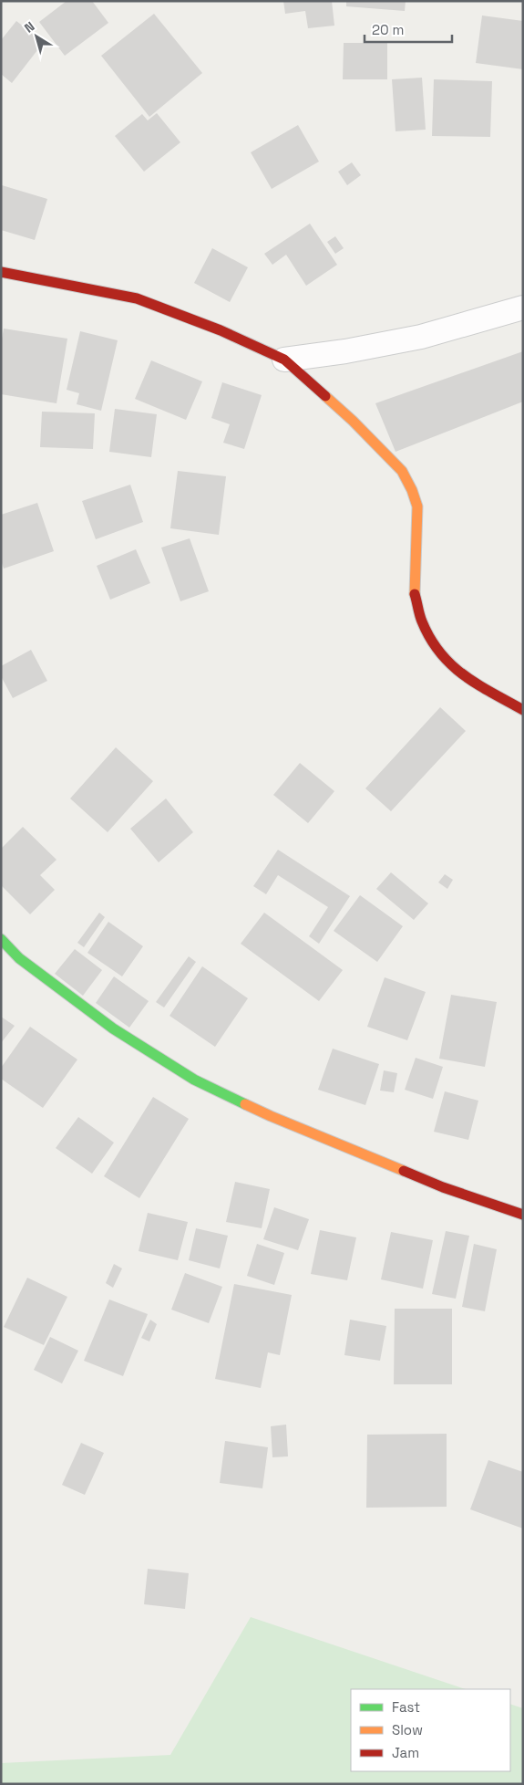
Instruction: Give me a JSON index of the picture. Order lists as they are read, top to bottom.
{
  "legend": ["Fast", "Slow", "Jam"],
  "scale_bar": "20 m",
  "north": "top left"
}
